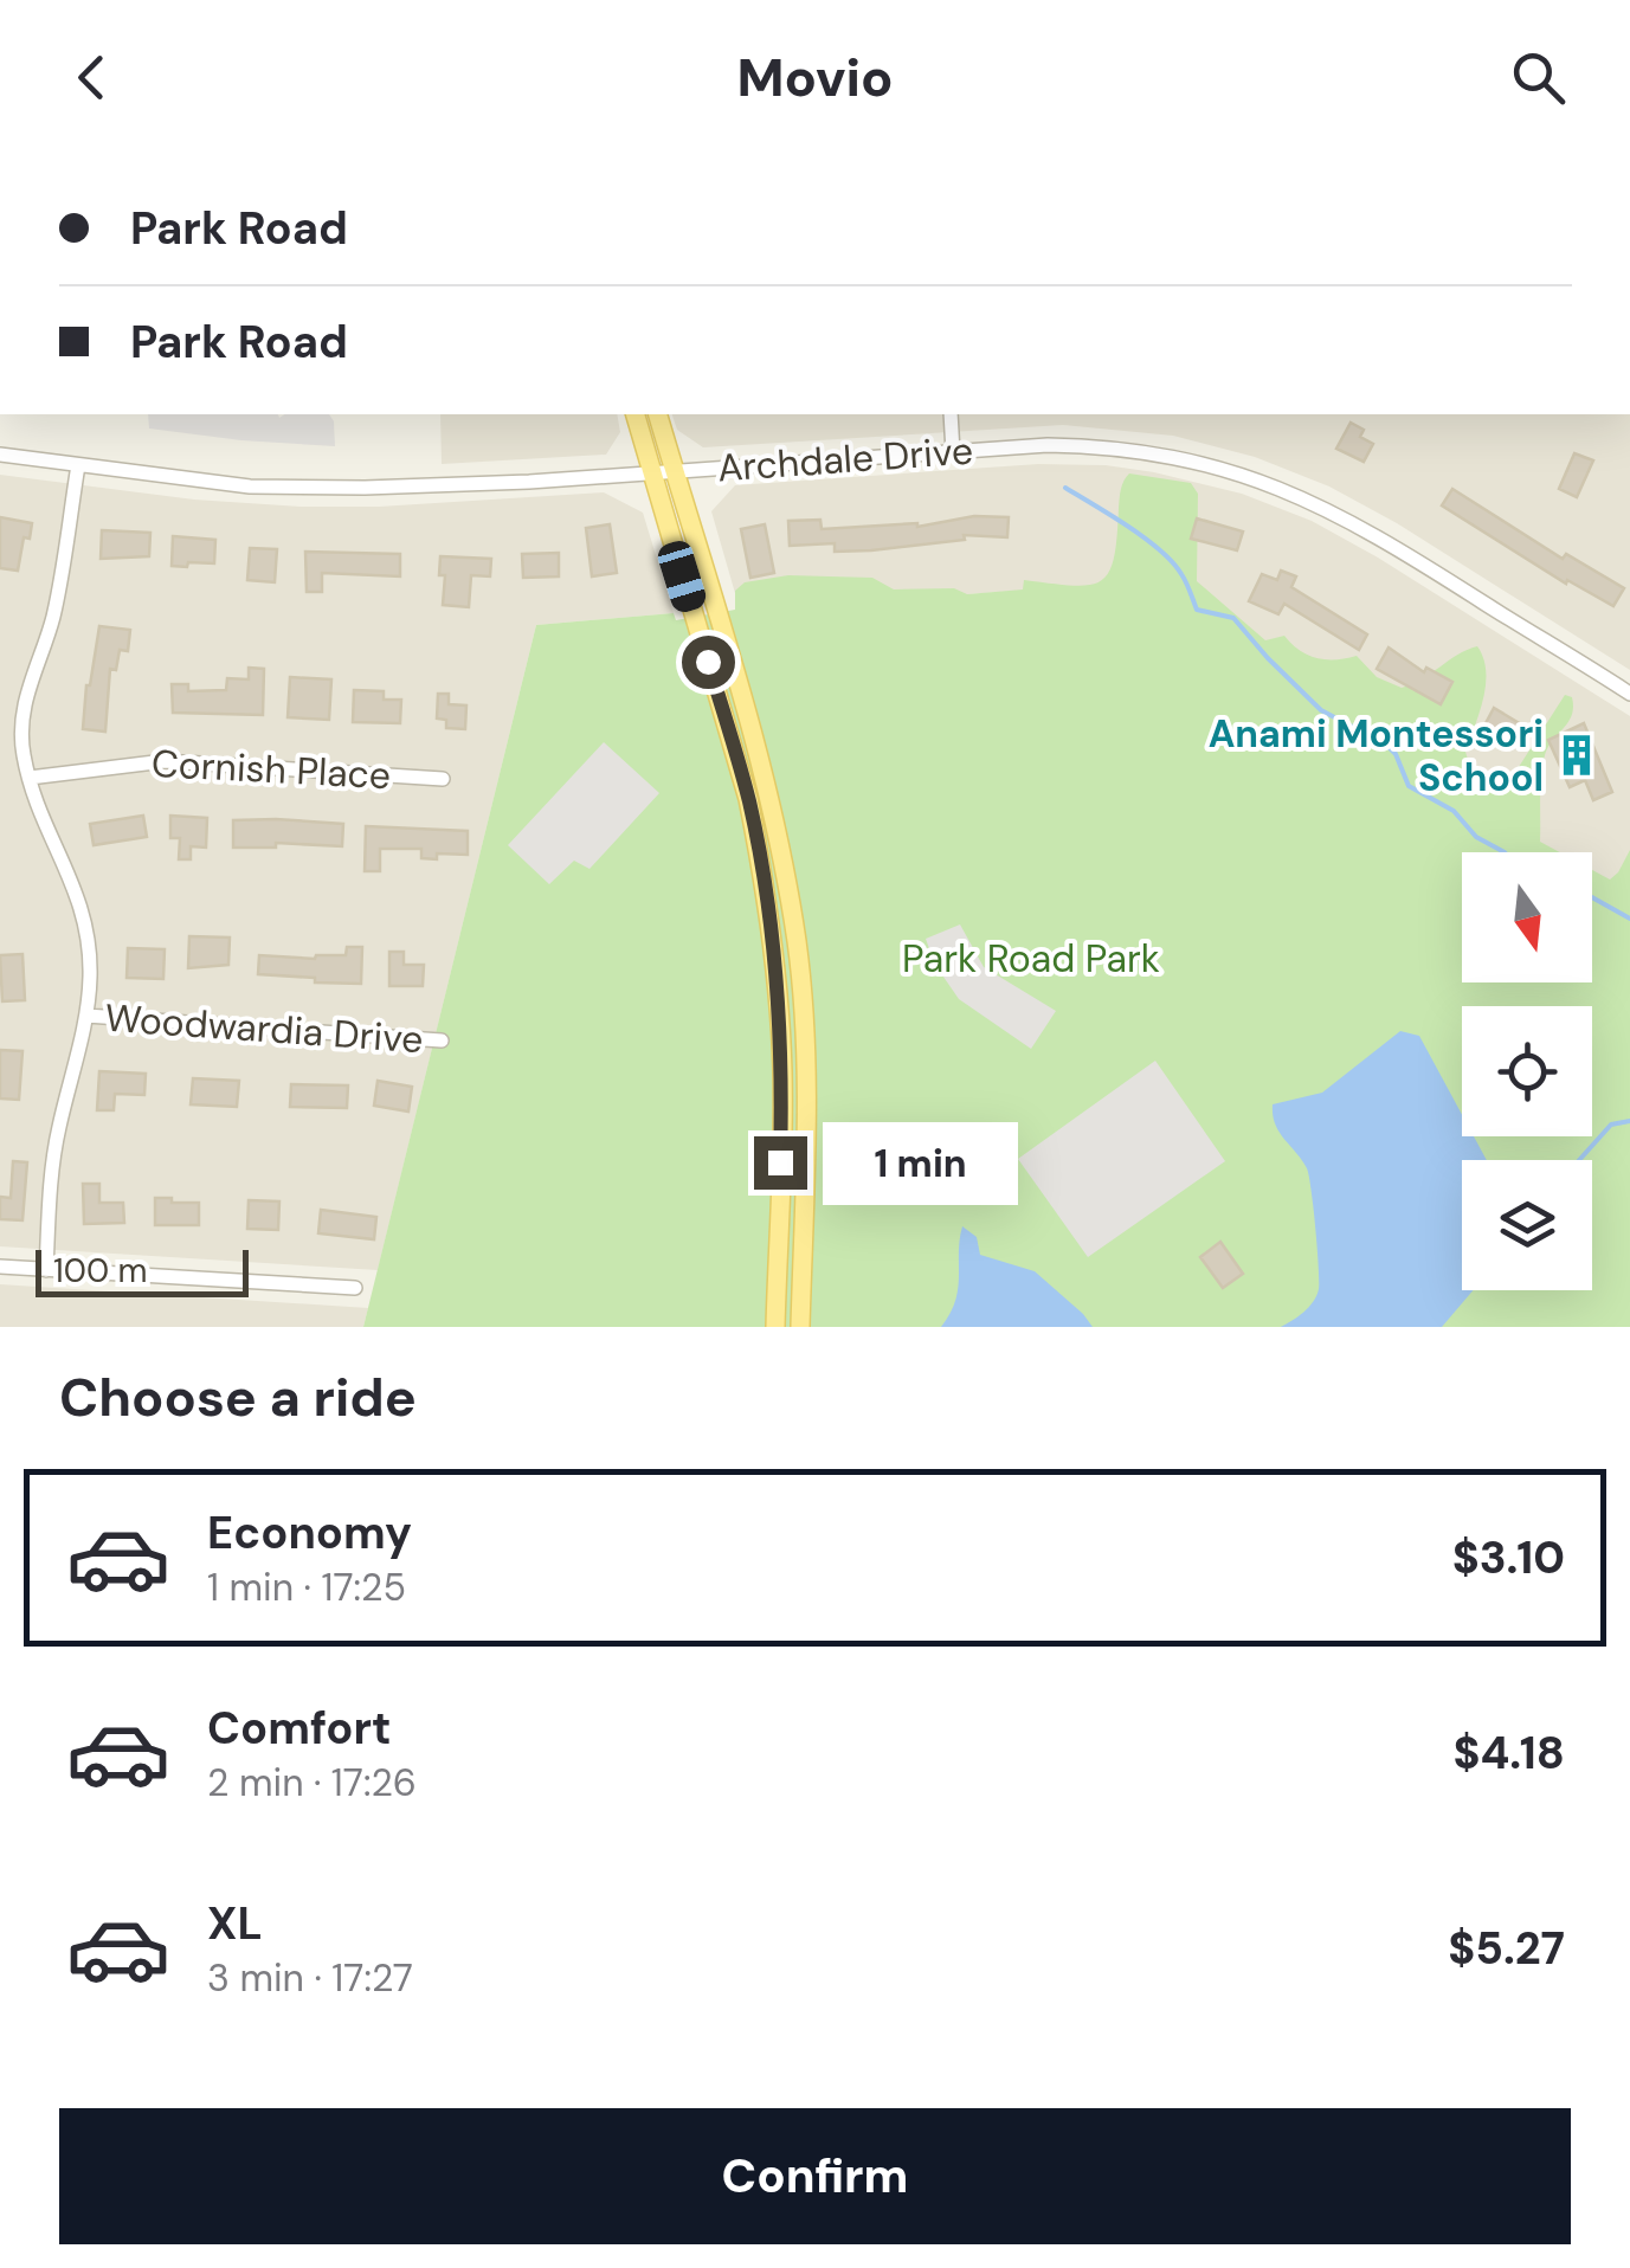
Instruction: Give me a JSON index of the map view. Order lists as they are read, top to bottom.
{
  "streets": {
    "street": ["Archdale Drive", "Cornish Place", "Woodwardia Drive"]
  },
  "parks": ["Park Road Park"],
  "places": {
    "building": ["Anami Montessori School"]
  },
  "scale_bar": "100 m",
  "north": "bottom",
  "page": {
    "header": "Movio",
    "banner": ["Park Road", "Park Road"],
    "bubble": "1 min",
    "scale": "100 m",
    "heading": "Choose a ride",
    "list": [
      {
        "name": "Economy",
        "note": "1 min · 17:25",
        "value": "$3.10"
      },
      {
        "name": "Comfort",
        "note": "2 min · 17:26",
        "value": "$4.18"
      },
      {
        "name": "XL",
        "note": "3 min · 17:27",
        "value": "$5.27"
      }
    ],
    "buttons": "Confirm"
  }
}
